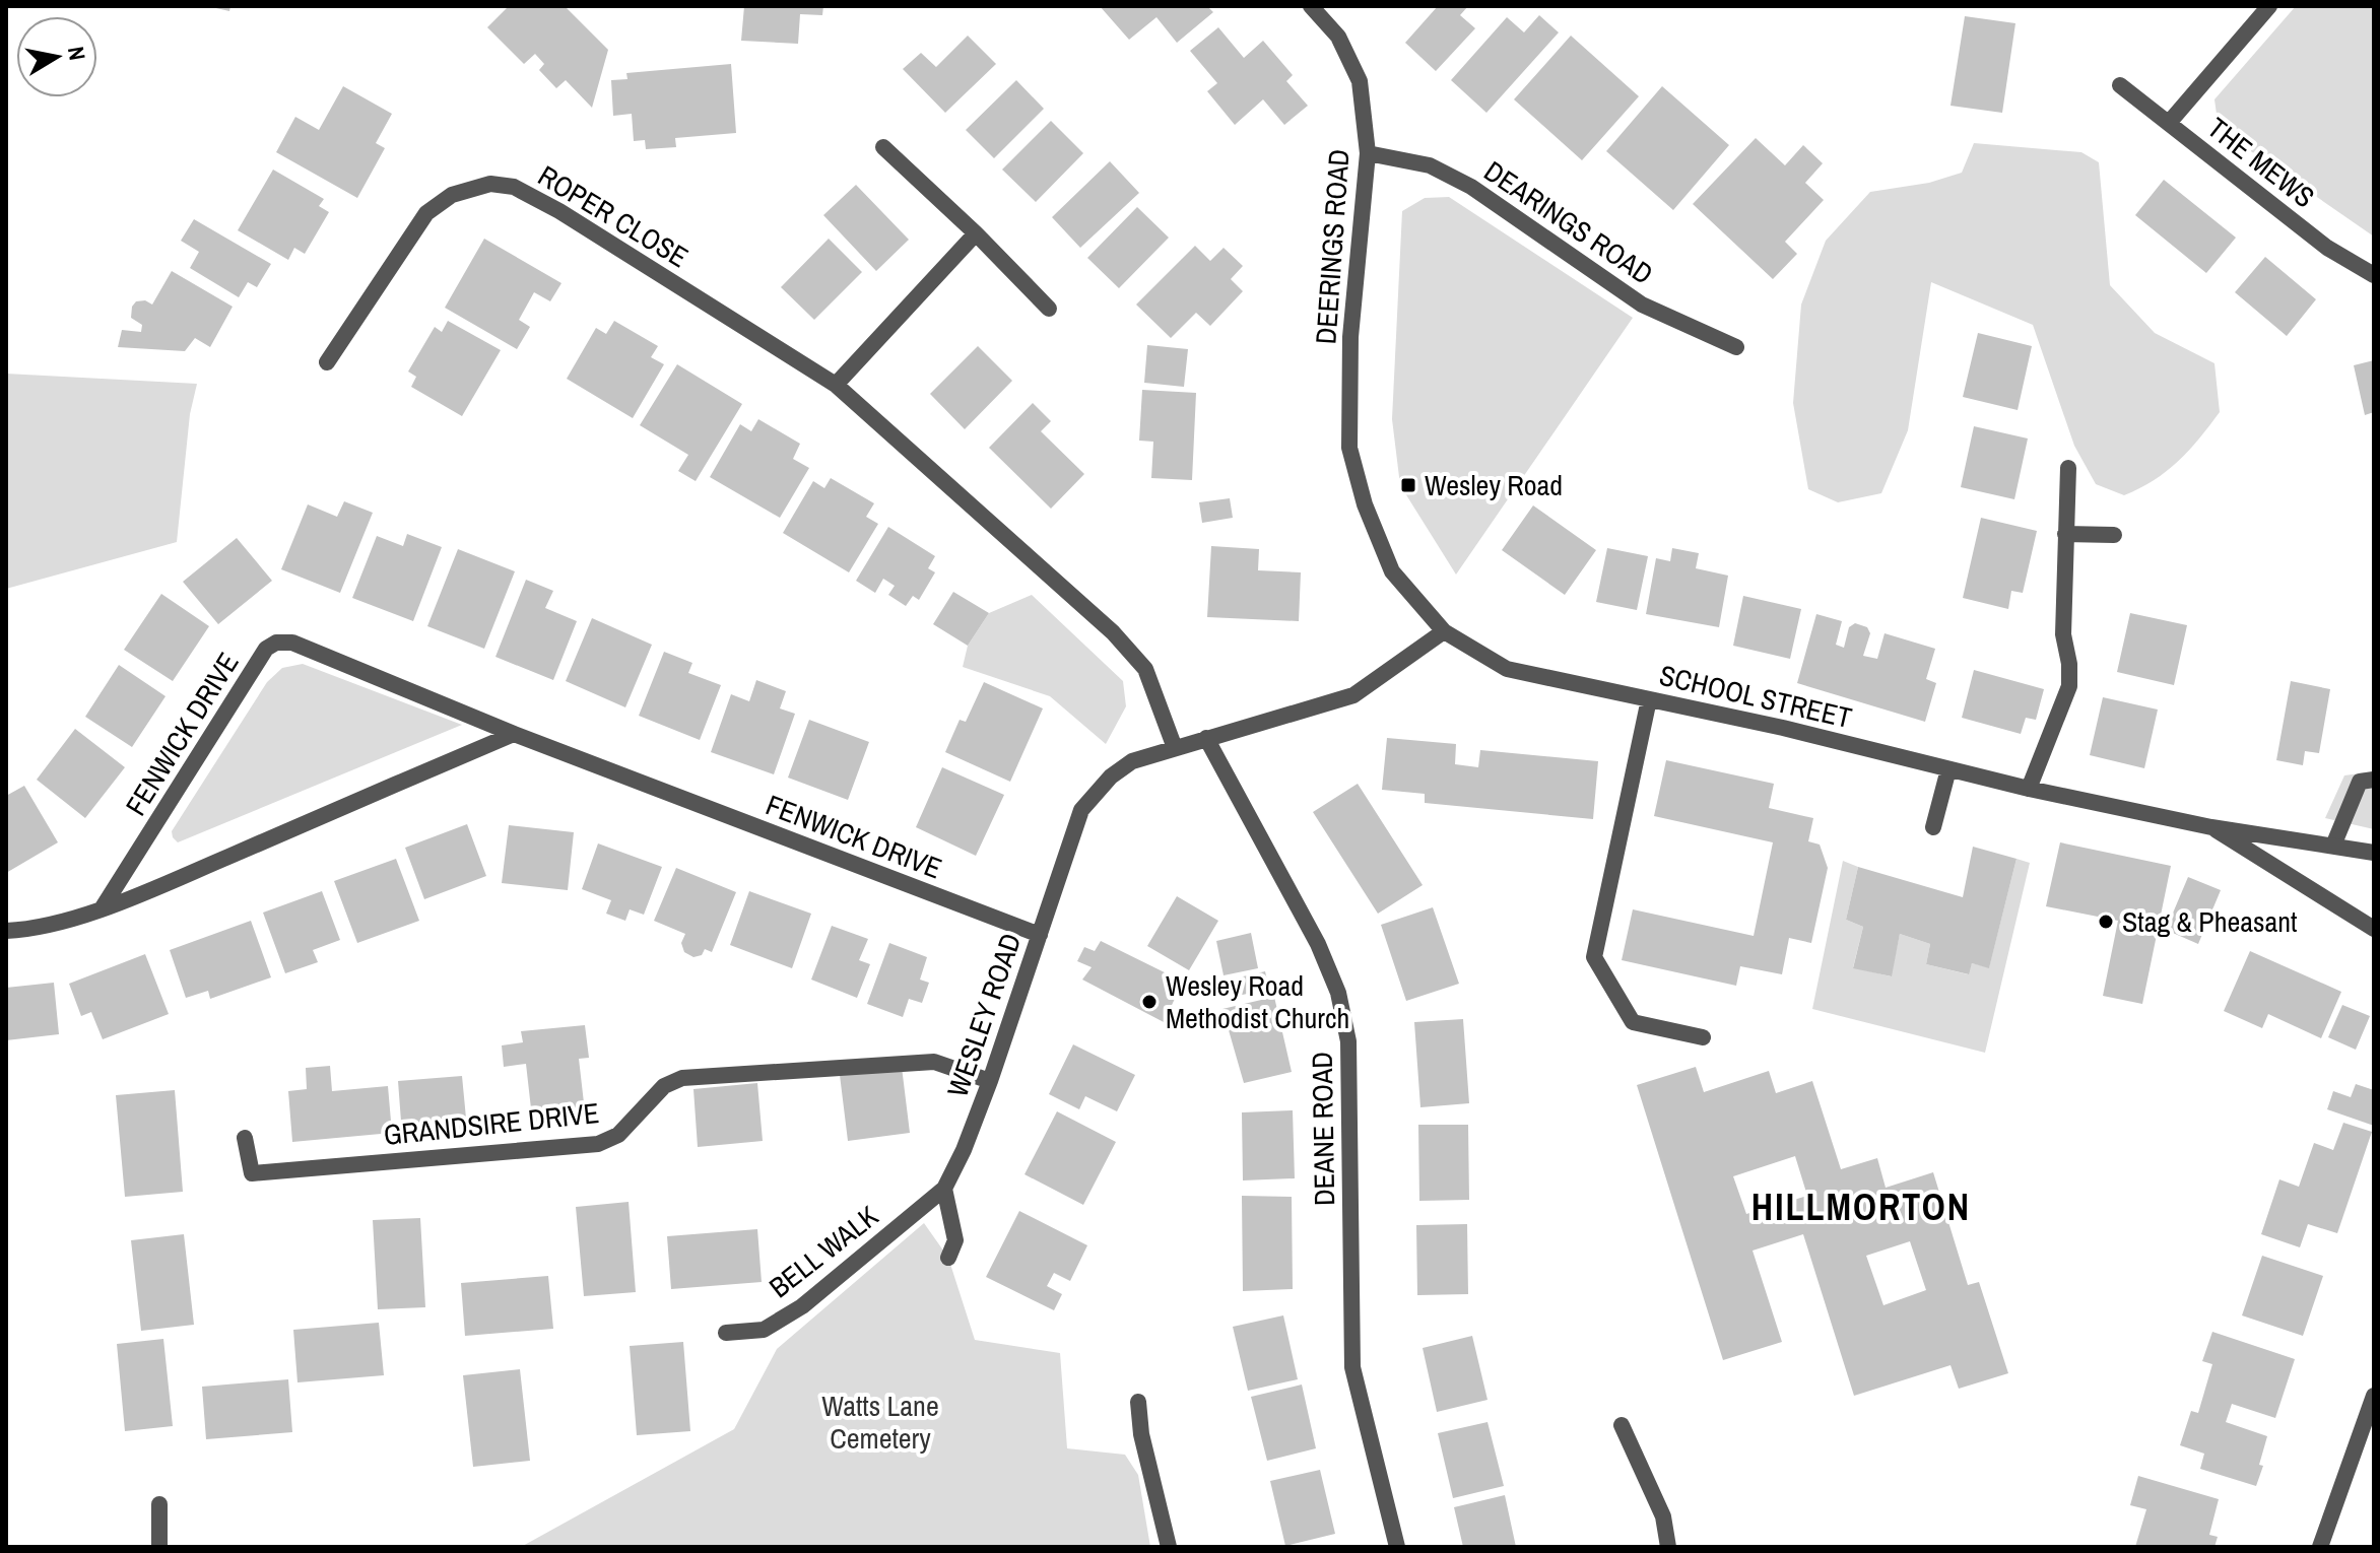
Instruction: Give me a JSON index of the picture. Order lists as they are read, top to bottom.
{
  "streets": {
    "street": [
      "THE MEWS",
      "ROPER CLOSE",
      "DEARINGS ROAD",
      "DEERINGS ROAD",
      "SCHOOL STREET",
      "FENWICK DRIVE",
      "WESLEY ROAD",
      "GRANDSIRE DRIVE",
      "DEANE ROAD",
      "BELL WALK"
    ]
  },
  "crossings": [
    ["ROPER CLOSE", "WESLEY ROAD"],
    ["DEARINGS ROAD", "DEERINGS ROAD"],
    ["DEERINGS ROAD", "SCHOOL STREET"],
    ["SCHOOL STREET", "WESLEY ROAD"],
    ["FENWICK DRIVE", "WESLEY ROAD"],
    ["WESLEY ROAD", "GRANDSIRE DRIVE"],
    ["WESLEY ROAD", "DEANE ROAD"],
    ["WESLEY ROAD", "BELL WALK"]
  ],
  "districts": ["HILLMORTON"],
  "parks": ["Watts Lane Cemetery"],
  "places": {
    "transit": ["Wesley Road"],
    "other": ["Stag & Pheasant", "Wesley Road Methodist Church"]
  },
  "north": "right"
}
